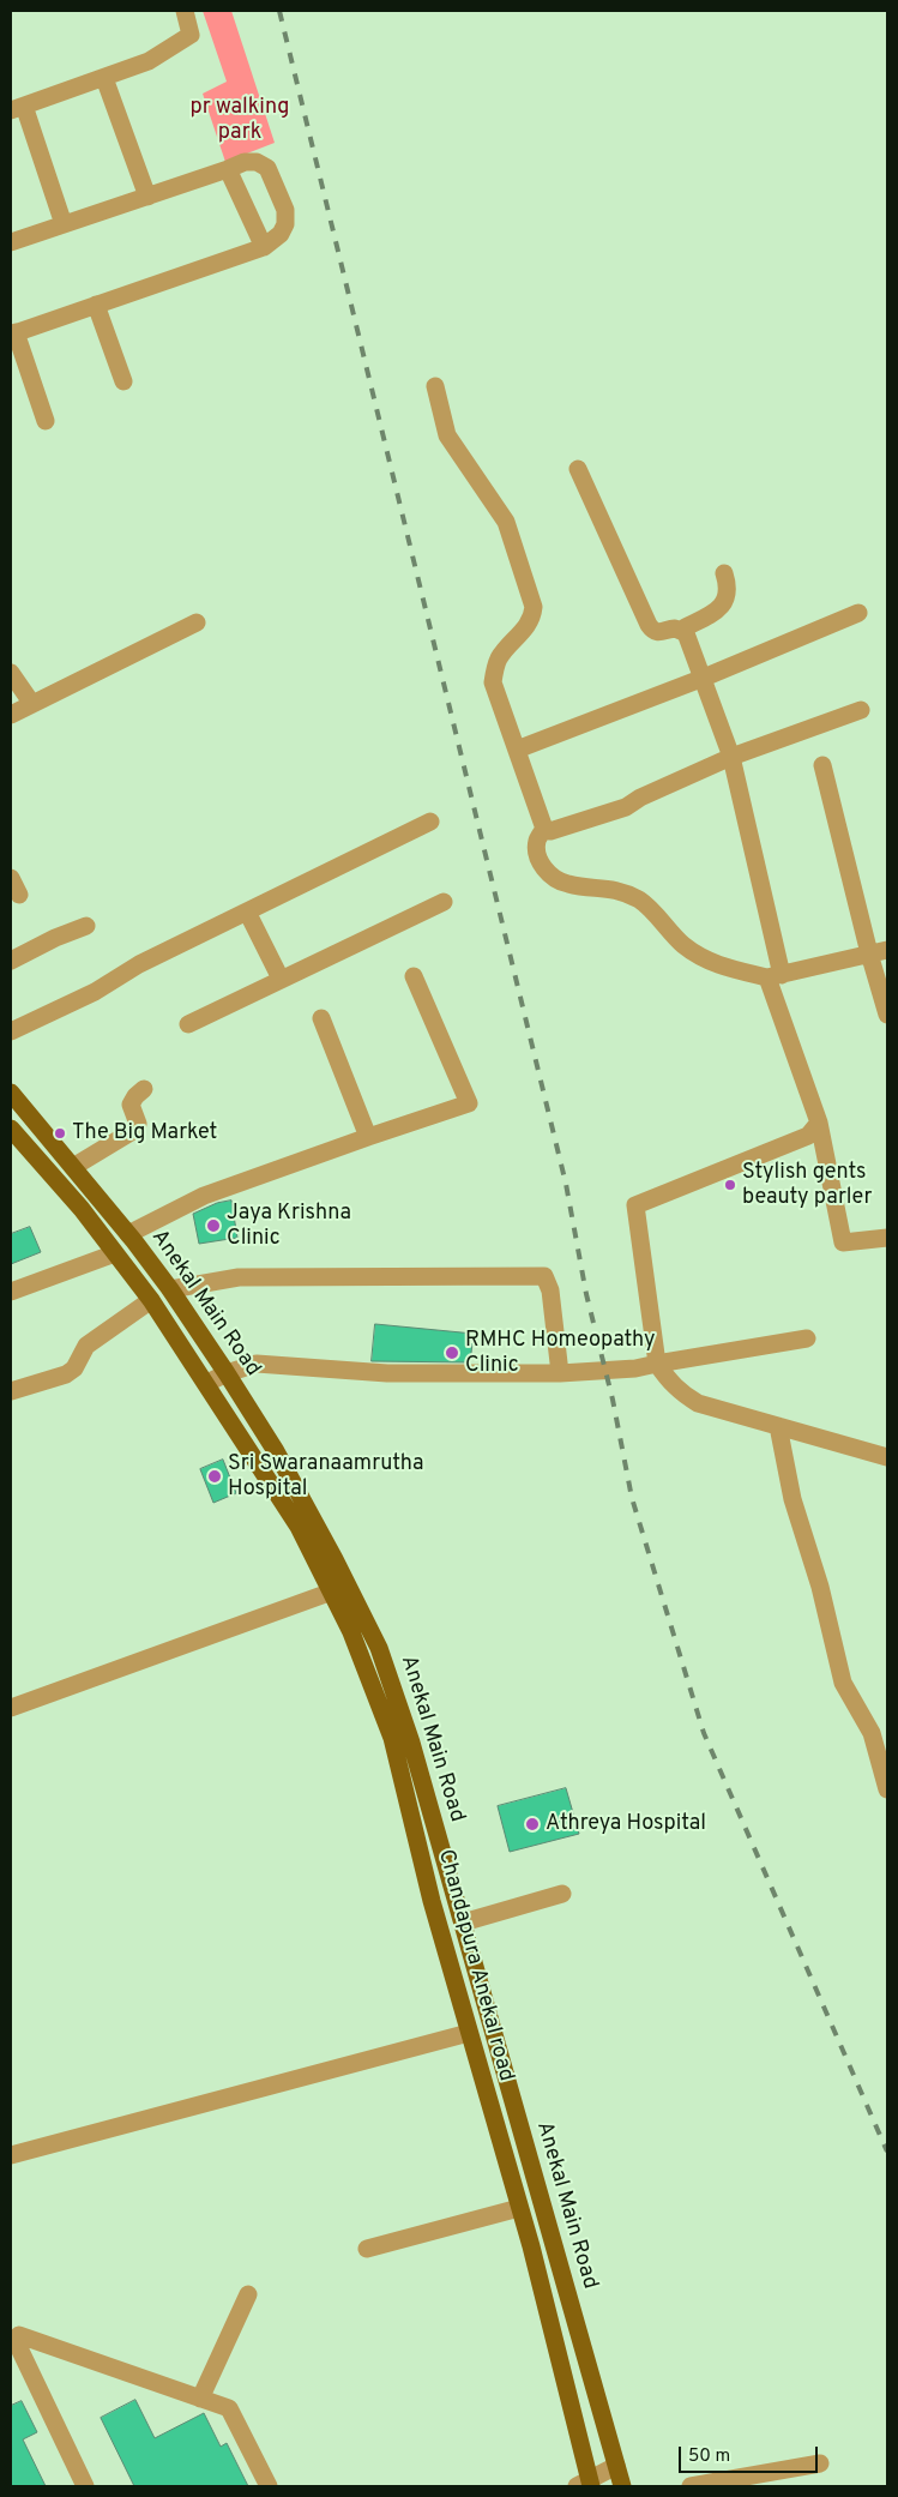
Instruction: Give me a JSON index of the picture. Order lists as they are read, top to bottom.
{
  "streets": {
    "main road": ["Anekal Main Road", "Chandapura Anekal road"]
  },
  "parks": ["pr walking park"],
  "places": [
    "The Big Market",
    "Stylish gents beauty parler",
    "Jaya Krishna Clinic",
    "RMHC Homeopathy Clinic",
    "Sri Swaranaamrutha Hospital",
    "Athreya Hospital"
  ],
  "scale_bar": "50 m"
}
